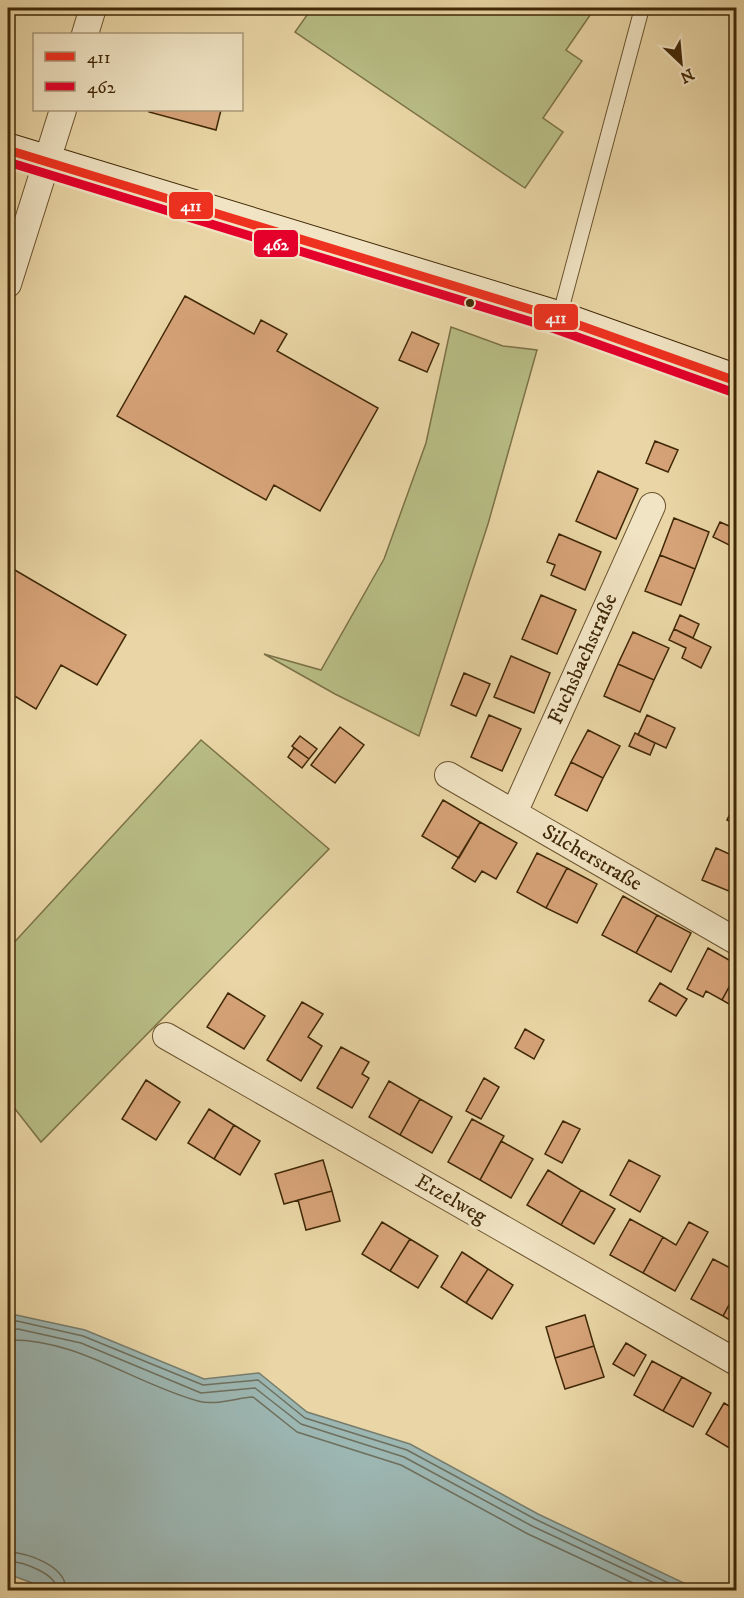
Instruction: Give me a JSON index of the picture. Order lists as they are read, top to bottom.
{
  "streets": {
    "street": ["Fuchsbachstraße", "Silcherstraße", "Etzelweg"]
  },
  "crossings": [
    ["Fuchsbachstraße", "Silcherstraße"]
  ],
  "lines": ["transit line 411", "transit line 462"],
  "legend": ["411", "462"],
  "north": "bottom right"
}
